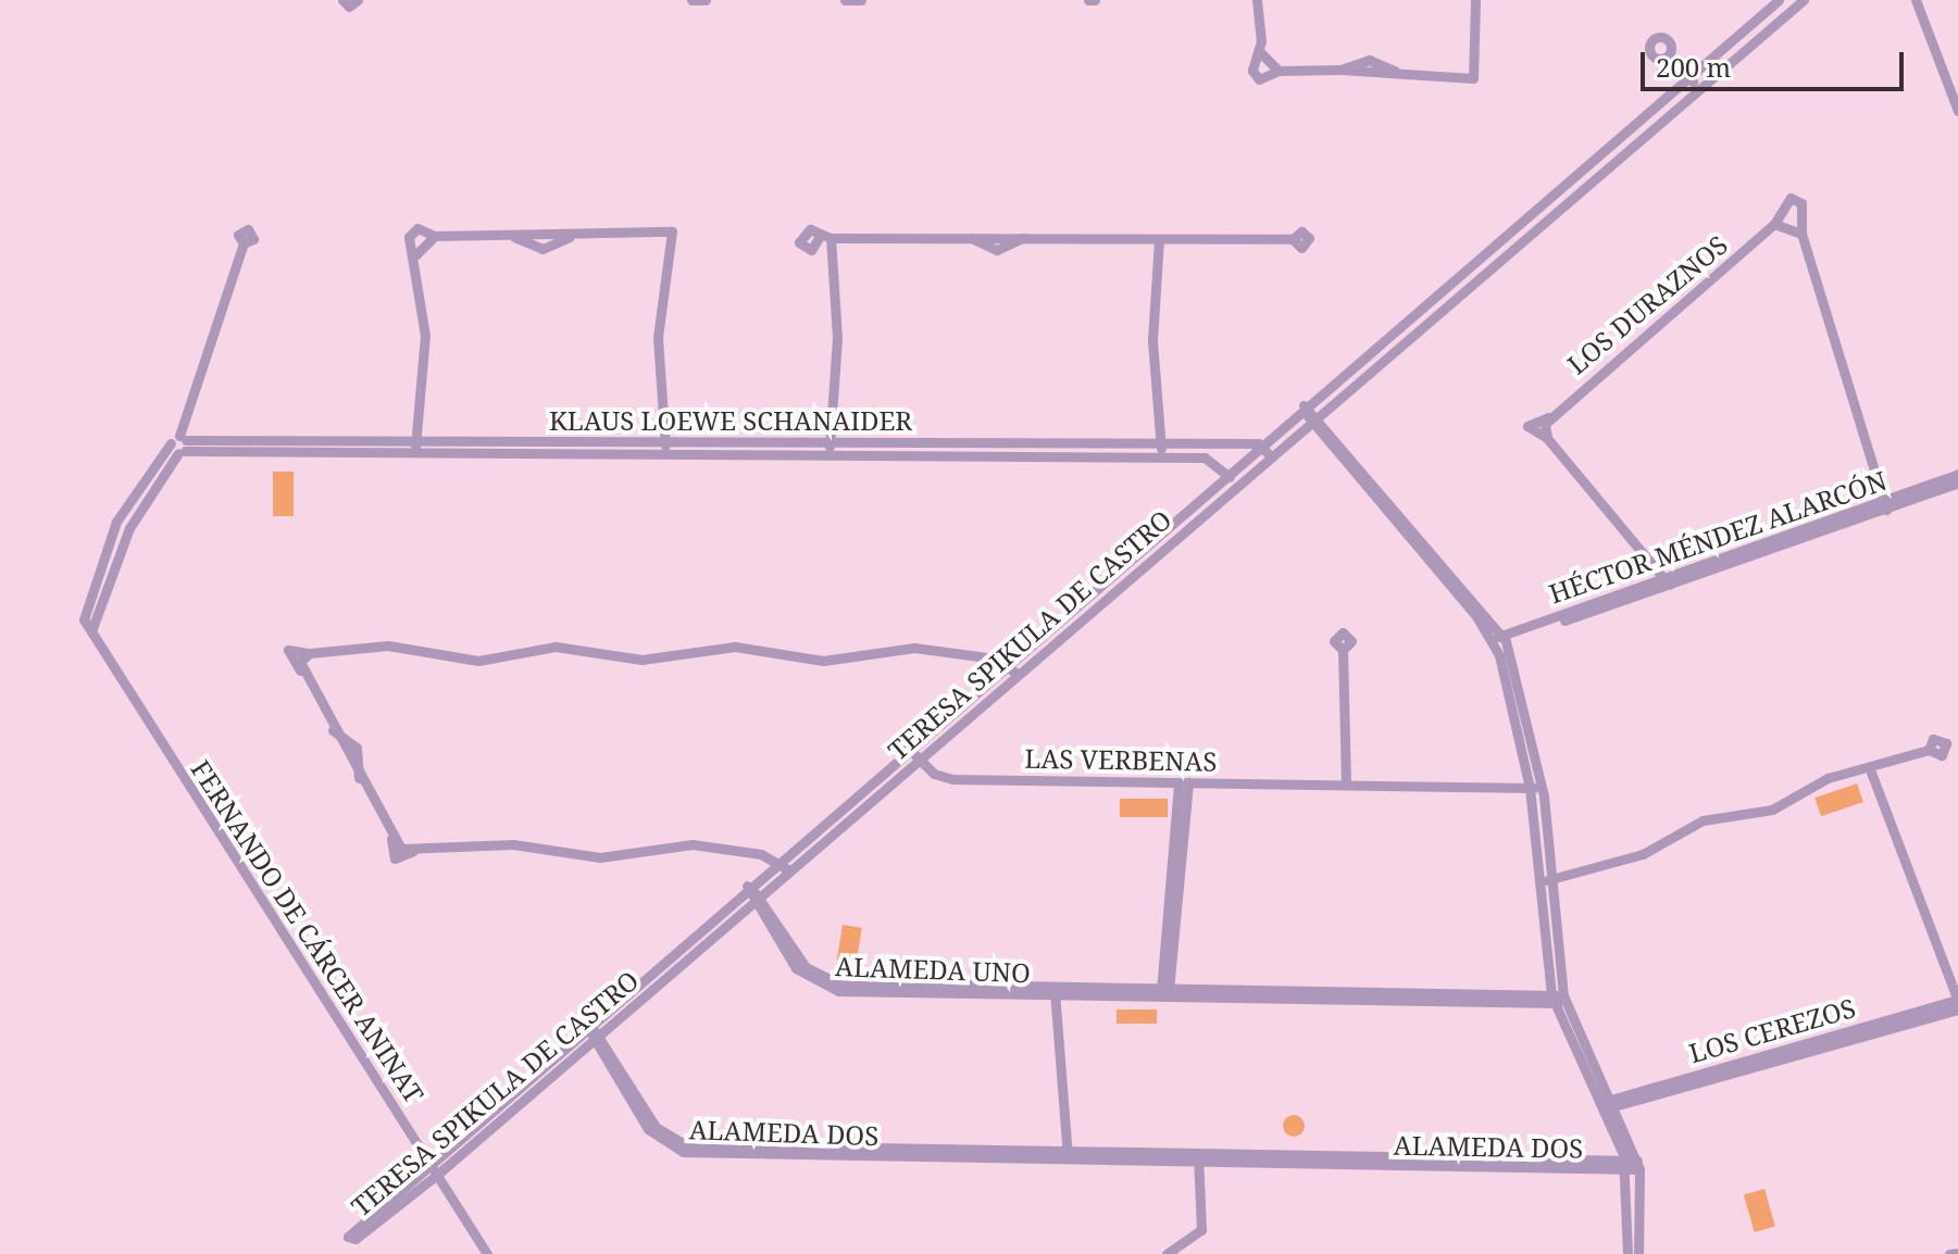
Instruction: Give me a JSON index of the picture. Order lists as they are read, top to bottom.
{
  "streets": {
    "street": [
      "LOS DURAZNOS",
      "KLAUS LOEWE SCHANAIDER",
      "HÉCTOR MÉNDEZ ALARCÓN",
      "TERESA SPIKULA DE CASTRO",
      "LAS VERBENAS",
      "FERNANDO DE CÁRCER ANINAT",
      "ALAMEDA UNO",
      "LOS CEREZOS",
      "ALAMEDA DOS"
    ]
  },
  "crossings": [
    ["LOS DURAZNOS", "HÉCTOR MÉNDEZ ALARCÓN"],
    ["KLAUS LOEWE SCHANAIDER", "TERESA SPIKULA DE CASTRO"],
    ["KLAUS LOEWE SCHANAIDER", "FERNANDO DE CÁRCER ANINAT"],
    ["TERESA SPIKULA DE CASTRO", "LAS VERBENAS"],
    ["TERESA SPIKULA DE CASTRO", "FERNANDO DE CÁRCER ANINAT"],
    ["TERESA SPIKULA DE CASTRO", "ALAMEDA UNO"],
    ["TERESA SPIKULA DE CASTRO", "ALAMEDA DOS"]
  ],
  "scale_bar": "200 m"
}
